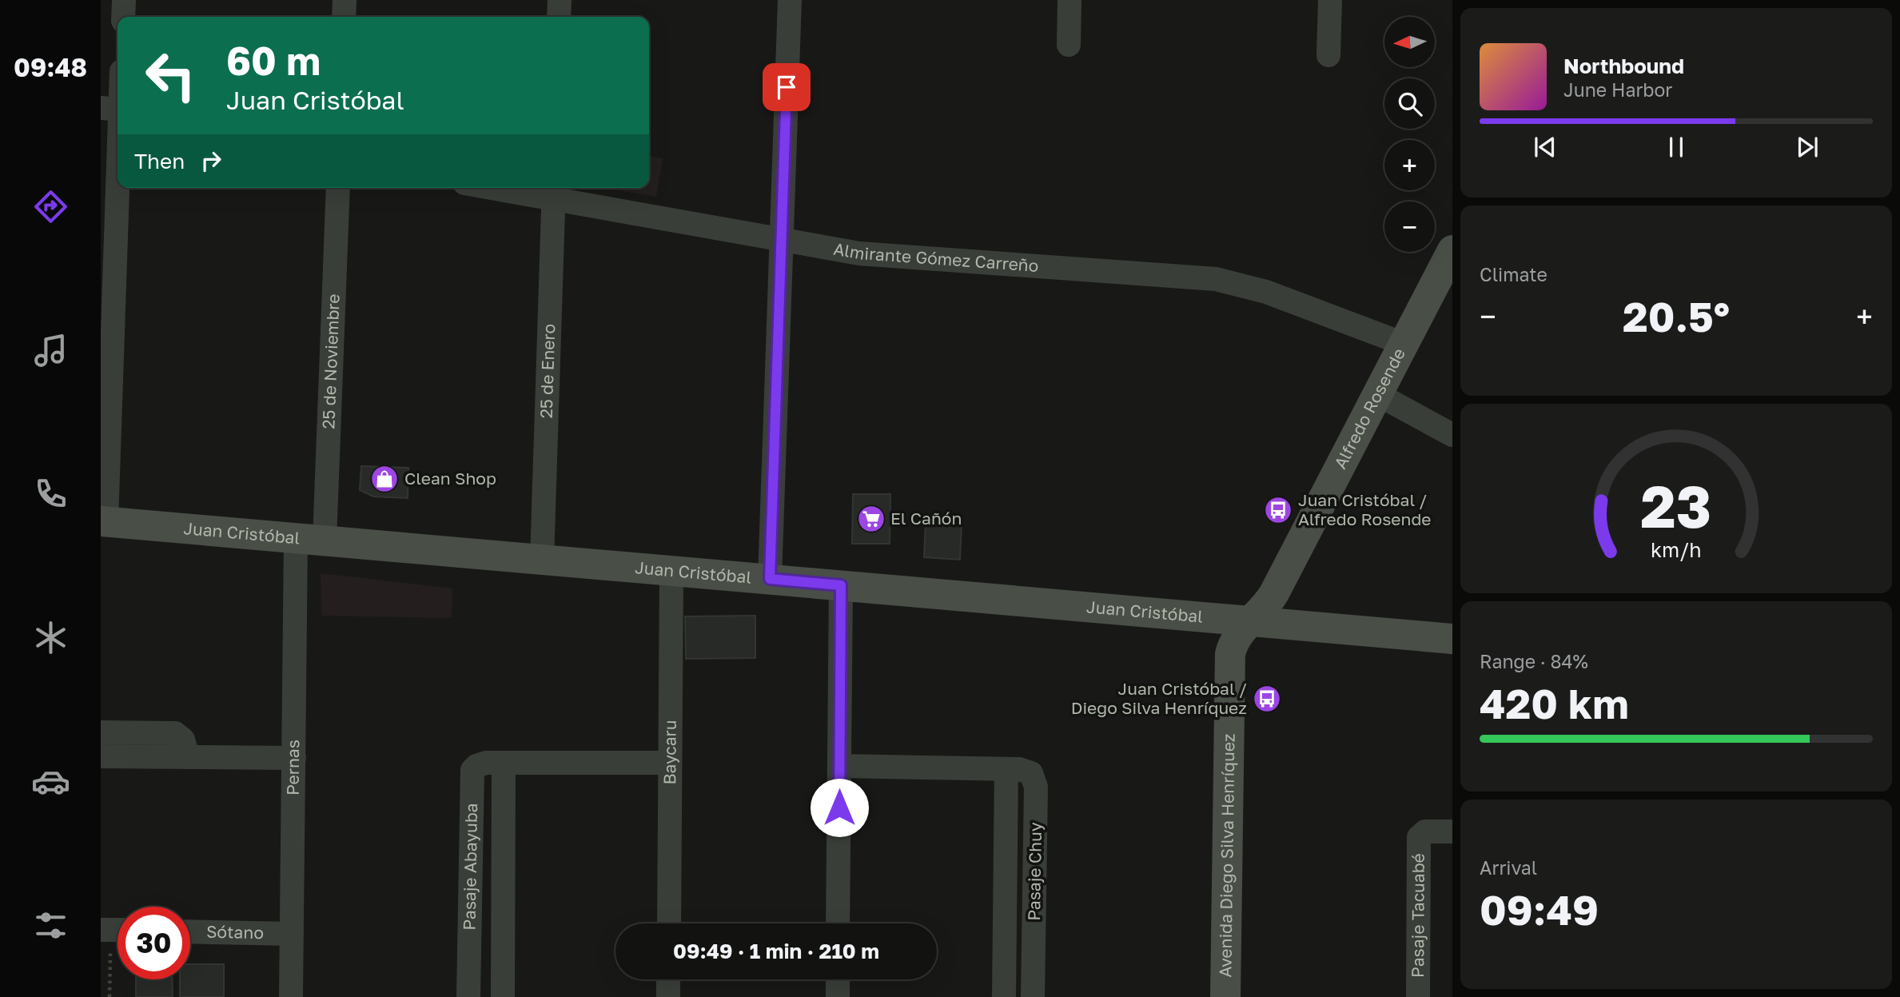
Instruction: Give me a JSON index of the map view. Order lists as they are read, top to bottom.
{
  "streets": {
    "street": [
      "Almirante Gómez Carreño",
      "25 de Noviembre",
      "25 de Enero",
      "Alfredo Rosende",
      "Juan Cristóbal",
      "Baycaru",
      "Pernas",
      "Avenida Diego Silva Henríquez",
      "Pasaje Abayuba",
      "Pasaje Chuy",
      "Pasaje Tacuabé",
      "Sótano"
    ]
  },
  "crossings": [
    ["Almirante Gómez Carreño", "25 de Enero"],
    ["Almirante Gómez Carreño", "Alfredo Rosende"],
    ["25 de Noviembre", "Juan Cristóbal"],
    ["25 de Noviembre", "Pernas"],
    ["25 de Enero", "Juan Cristóbal"],
    ["Alfredo Rosende", "Juan Cristóbal"],
    ["Alfredo Rosende", "Avenida Diego Silva Henríquez"],
    ["Juan Cristóbal", "Baycaru"],
    ["Juan Cristóbal", "Pernas"],
    ["Juan Cristóbal", "Avenida Diego Silva Henríquez"],
    ["Baycaru", "Pasaje Abayuba"],
    ["Pernas", "Sótano"]
  ],
  "places": {
    "shop": ["Clean Shop"],
    "bus stop": ["Juan Cristóbal / Alfredo Rosende", "Juan Cristóbal / Diego Silva Henríquez"],
    "supermarket": ["El Cañón"]
  },
  "north": "left",
  "page": {
    "tabs": "09:48",
    "map_buttons": ["+", "−"],
    "turn": ["60 m", "Juan Cristóbal"],
    "song": ["Northbound", "June Harbor"],
    "then": "Then",
    "tile": [
      "Climate",
      ["Range · 84%", "420 km"],
      ["Arrival", "09:49"]
    ],
    "heat": ["−", "20.5°", "+"],
    "limit": "30",
    "trip": "09:49 · 1 min · 210 m",
    "gauge": ["23", "km/h"]
  }
}
